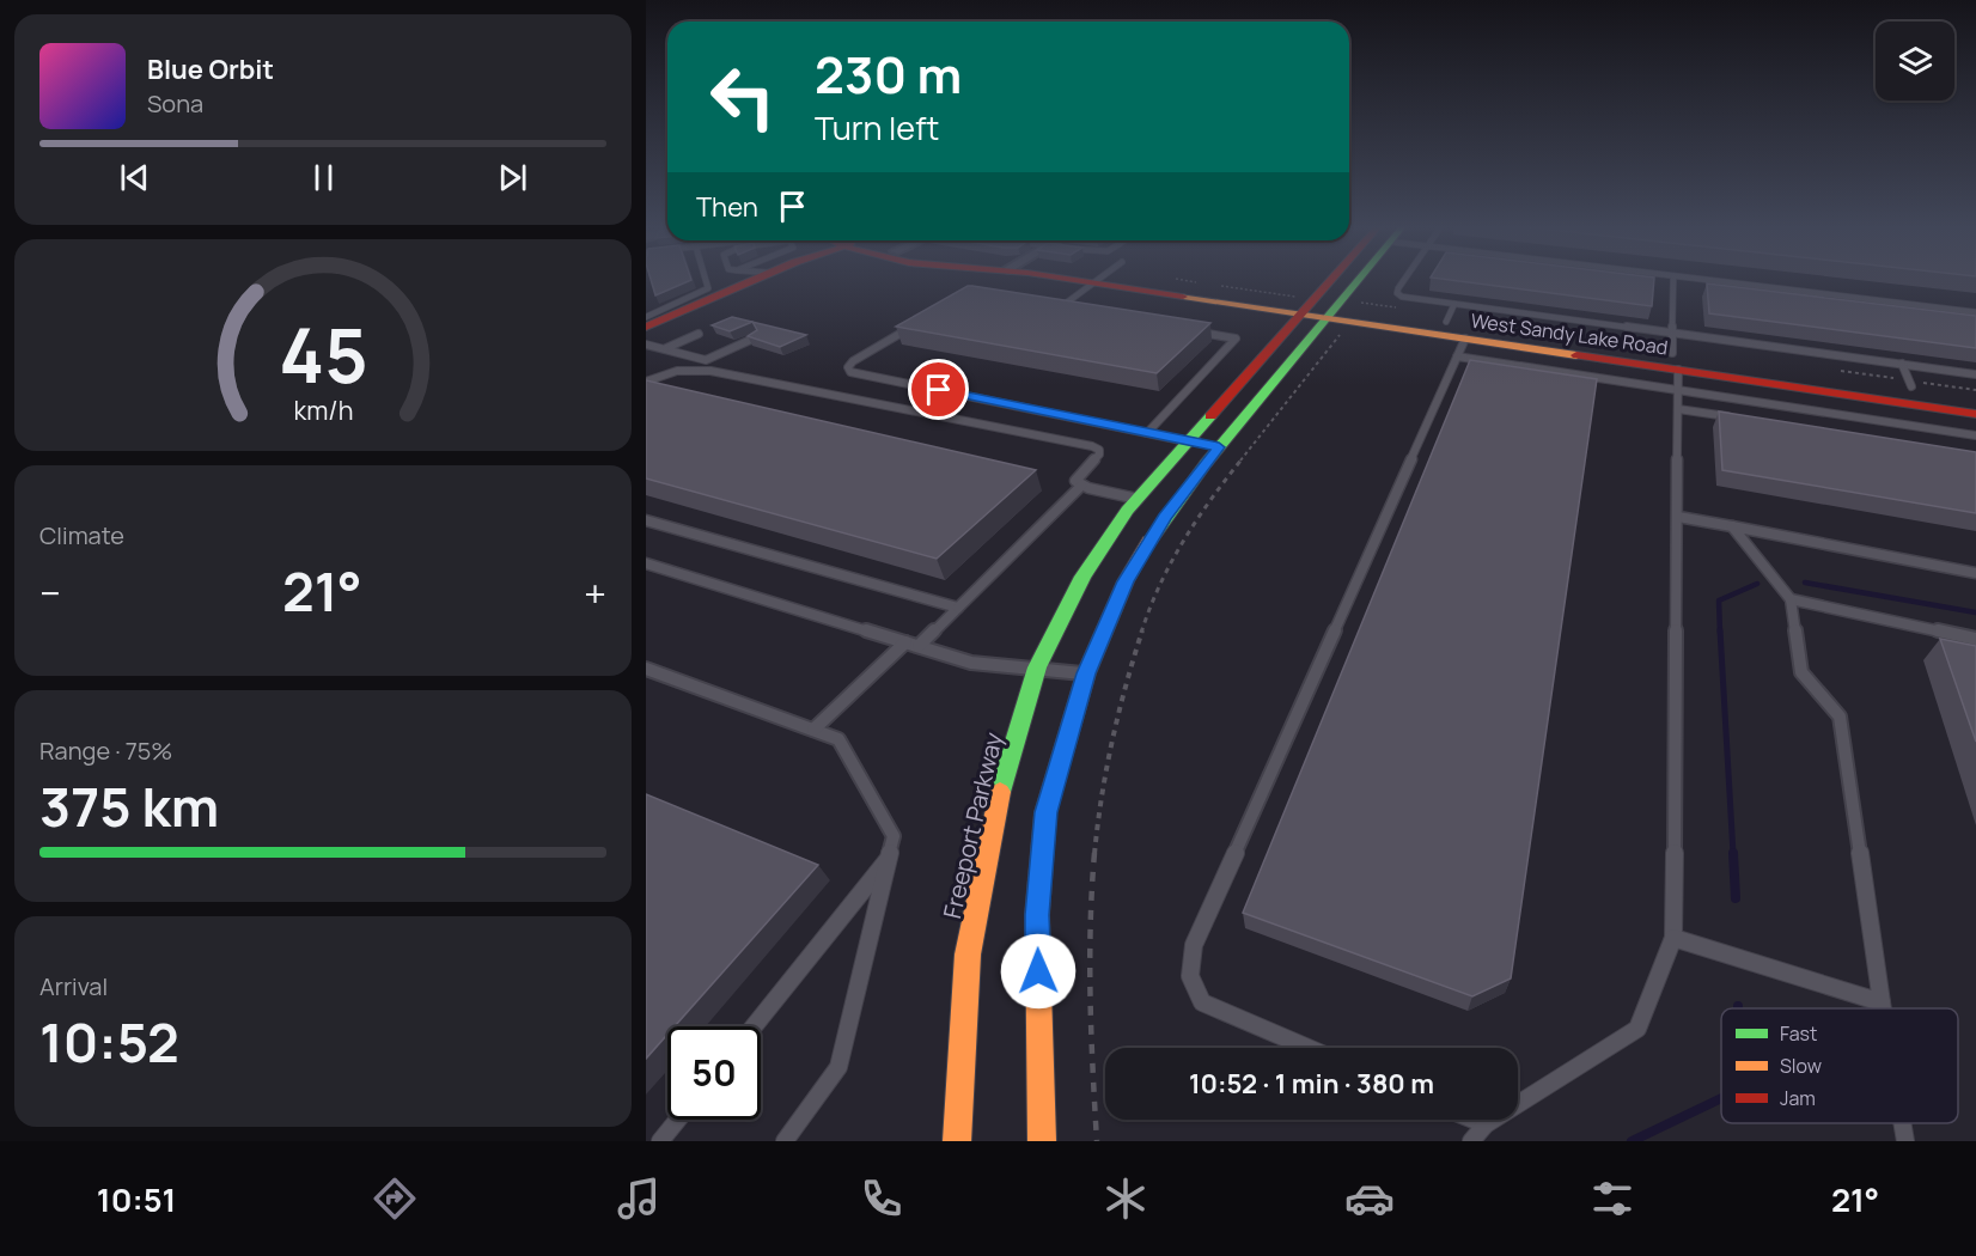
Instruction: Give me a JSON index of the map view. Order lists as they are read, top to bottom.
{
  "streets": {
    "main road": ["West Sandy Lake Road", "Freeport Parkway"]
  },
  "crossings": [
    ["West Sandy Lake Road", "Freeport Parkway"]
  ],
  "legend": ["Fast", "Slow", "Jam"],
  "page": {
    "turn": ["230 m", "Turn left"],
    "song": ["Blue Orbit", "Sona"],
    "then": "Then",
    "tile": [
      "Climate",
      ["Range · 75%", "375 km"],
      ["Arrival", "10:52"]
    ],
    "heat": ["−", "21°", "+"],
    "limit": "50",
    "trip": "10:52 · 1 min · 380 m",
    "tabs": ["10:51", "21°"],
    "gauge": ["45", "km/h"]
  }
}
